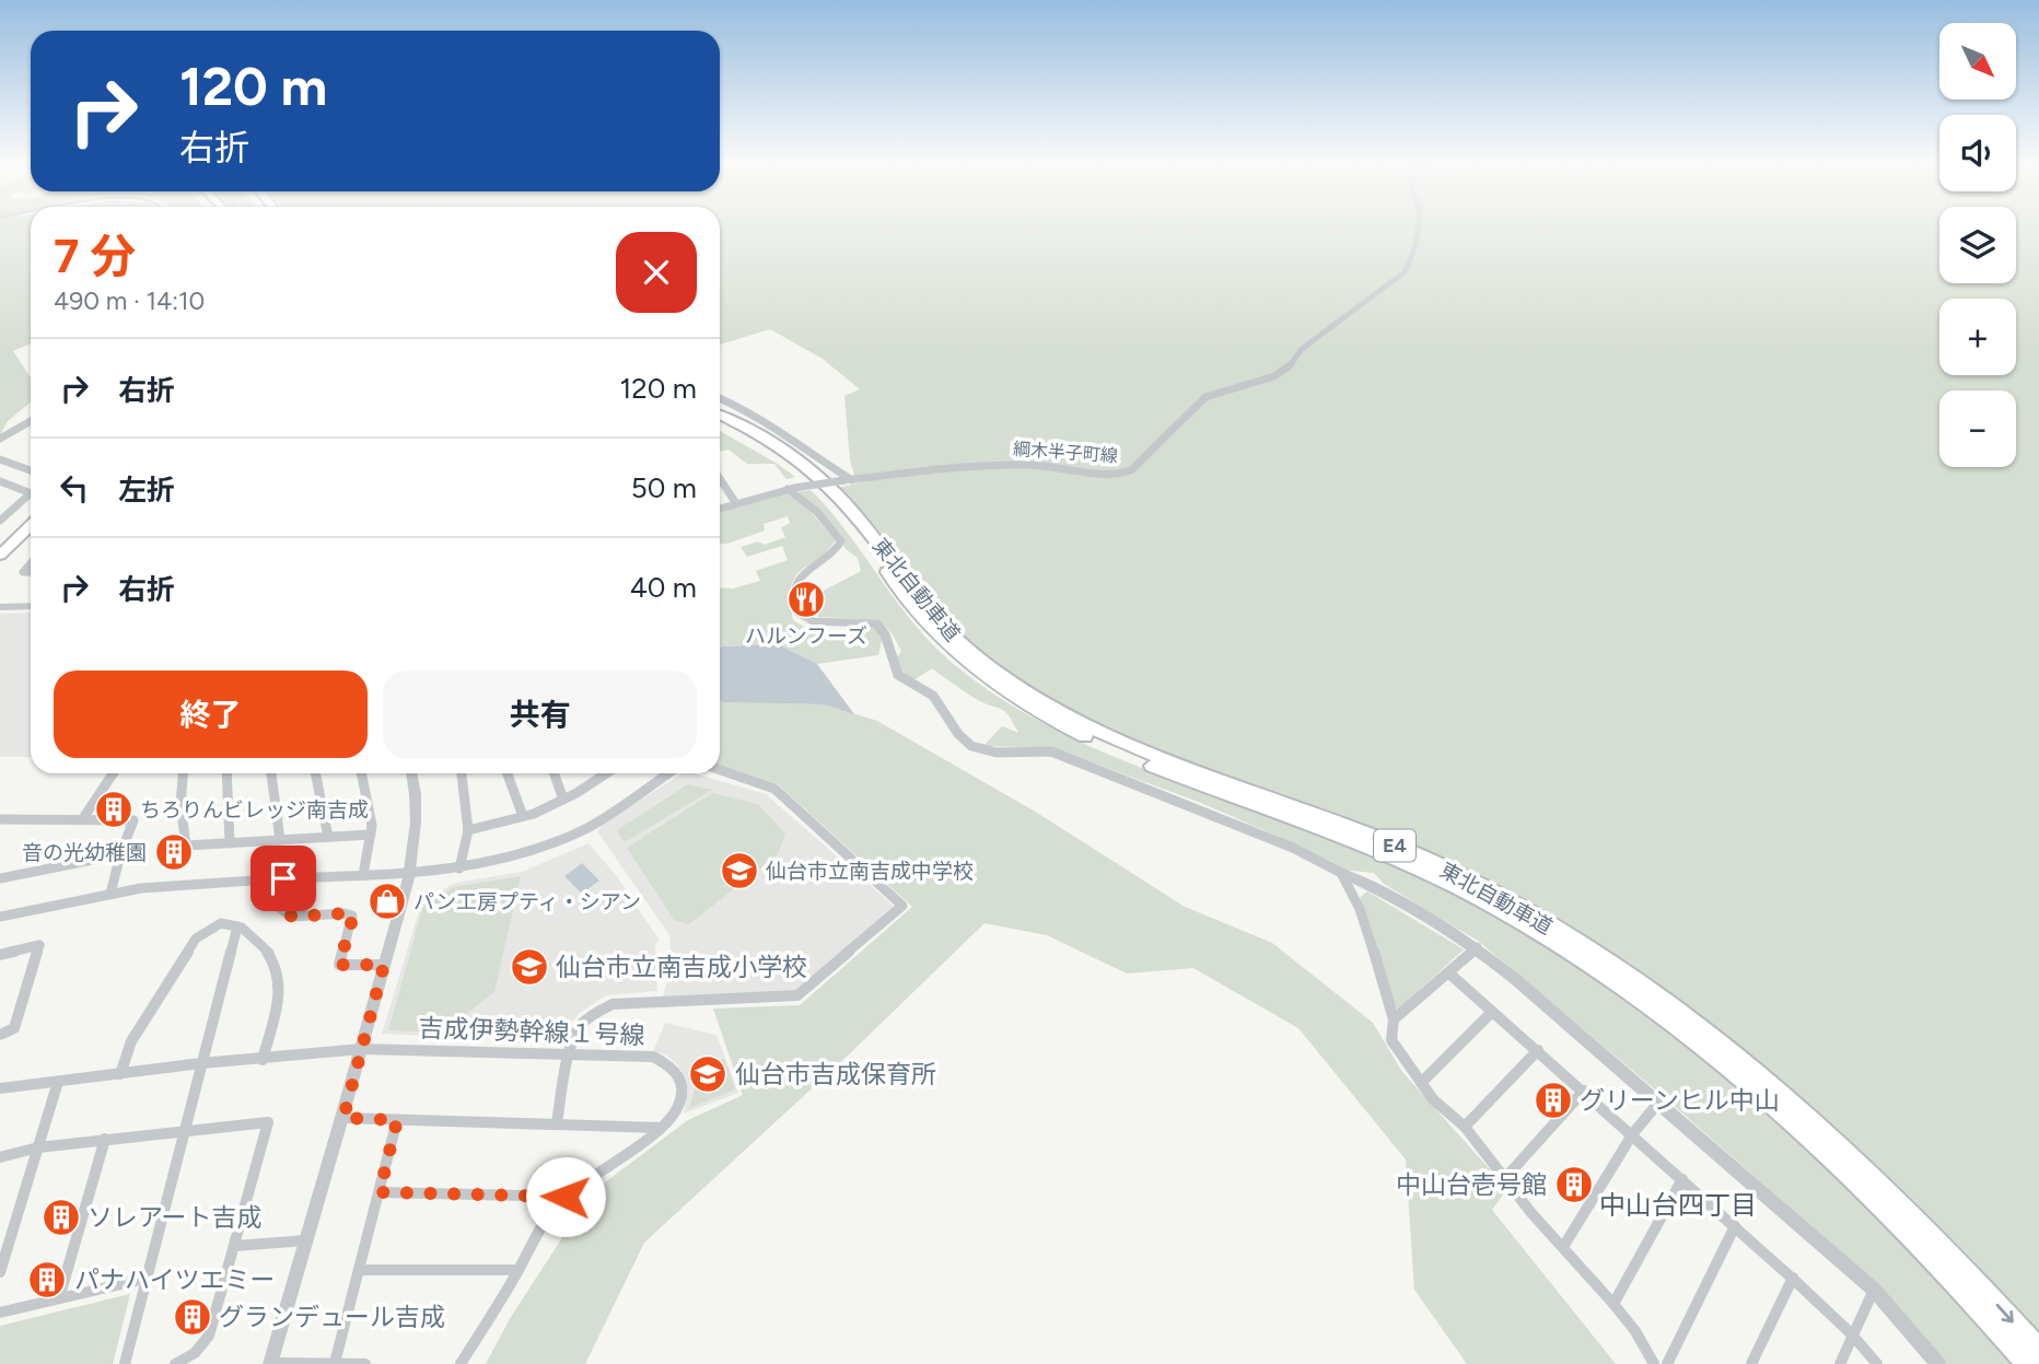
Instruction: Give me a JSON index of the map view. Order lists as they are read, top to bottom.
{
  "streets": {
    "highway": ["東北自動車道", "E4"],
    "street": ["綱木半子町線", "吉成伊勢幹線１号線"]
  },
  "districts": ["中山台四丁目"],
  "places": {
    "restaurant": ["ハルンフーズ"],
    "building": [
      "ちろりんビレッジ南吉成",
      "音の光幼稚園",
      "グリーンヒル中山",
      "中山台壱号館",
      "ソレアート吉成",
      "パナハイツエミー",
      "グランデュール吉成"
    ],
    "school or university": ["仙台市立南吉成中学校", "仙台市立南吉成小学校", "仙台市吉成保育所"],
    "shop": ["パン工房プティ・シアン"]
  },
  "north": "bottom right",
  "page": {
    "map_buttons": ["+", "−"],
    "turn": ["120 m", "右折"],
    "heading": ["7 分", "490 m · 14:10"],
    "list": [
      {
        "name": "右折",
        "value": "120 m"
      },
      {
        "name": "左折",
        "value": "50 m"
      },
      {
        "name": "右折",
        "value": "40 m"
      }
    ],
    "buttons": ["終了", "共有"]
  }
}
